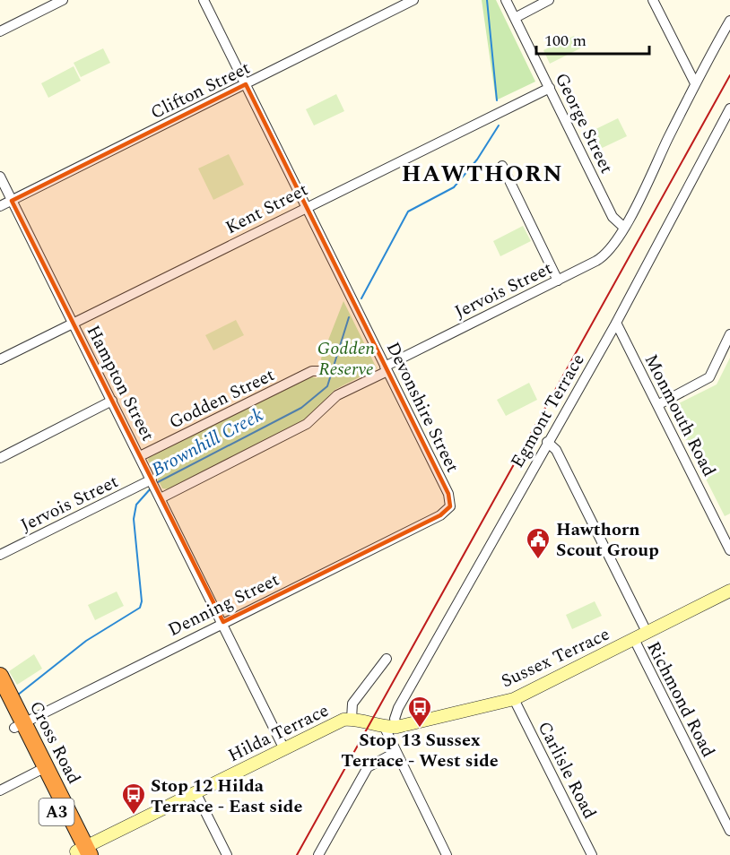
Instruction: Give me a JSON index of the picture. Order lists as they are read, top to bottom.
{
  "streets": {
    "highway": ["Cross Road", "A3"],
    "street": [
      "Clifton Street",
      "George Street",
      "Kent Street",
      "Jervois Street",
      "Hampton Street",
      "Godden Street",
      "Devonshire Street",
      "Egmont Terrace",
      "Monmouth Road",
      "Denning Street",
      "Sussex Terrace",
      "Richmond Road",
      "Hilda Terrace",
      "Carlisle Road"
    ]
  },
  "crossings": [
    ["Clifton Street", "Hampton Street"],
    ["Clifton Street", "Devonshire Street"],
    ["George Street", "Kent Street"],
    ["George Street", "Jervois Street"],
    ["Kent Street", "Hampton Street"],
    ["Kent Street", "Devonshire Street"],
    ["Jervois Street", "Hampton Street"],
    ["Jervois Street", "Devonshire Street"],
    ["Hampton Street", "Godden Street"],
    ["Hampton Street", "Denning Street"],
    ["Hampton Street", "Hilda Terrace"],
    ["Devonshire Street", "Denning Street"],
    ["Egmont Terrace", "Monmouth Road"],
    ["Egmont Terrace", "Sussex Terrace"],
    ["Egmont Terrace", "Richmond Road"],
    ["Egmont Terrace", "Hilda Terrace"],
    ["Denning Street", "Cross Road"],
    ["Sussex Terrace", "Richmond Road"],
    ["Sussex Terrace", "Hilda Terrace"],
    ["Sussex Terrace", "Carlisle Road"],
    ["Hilda Terrace", "Cross Road"]
  ],
  "districts": ["HAWTHORN"],
  "water": ["Brownhill Creek"],
  "parks": ["Godden Reserve"],
  "places": {
    "public building": ["Hawthorn Scout Group"],
    "bus stop": ["Stop 13 Sussex Terrace - West side", "Stop 12 Hilda Terrace - East side"]
  },
  "scale_bar": "100 m"
}
